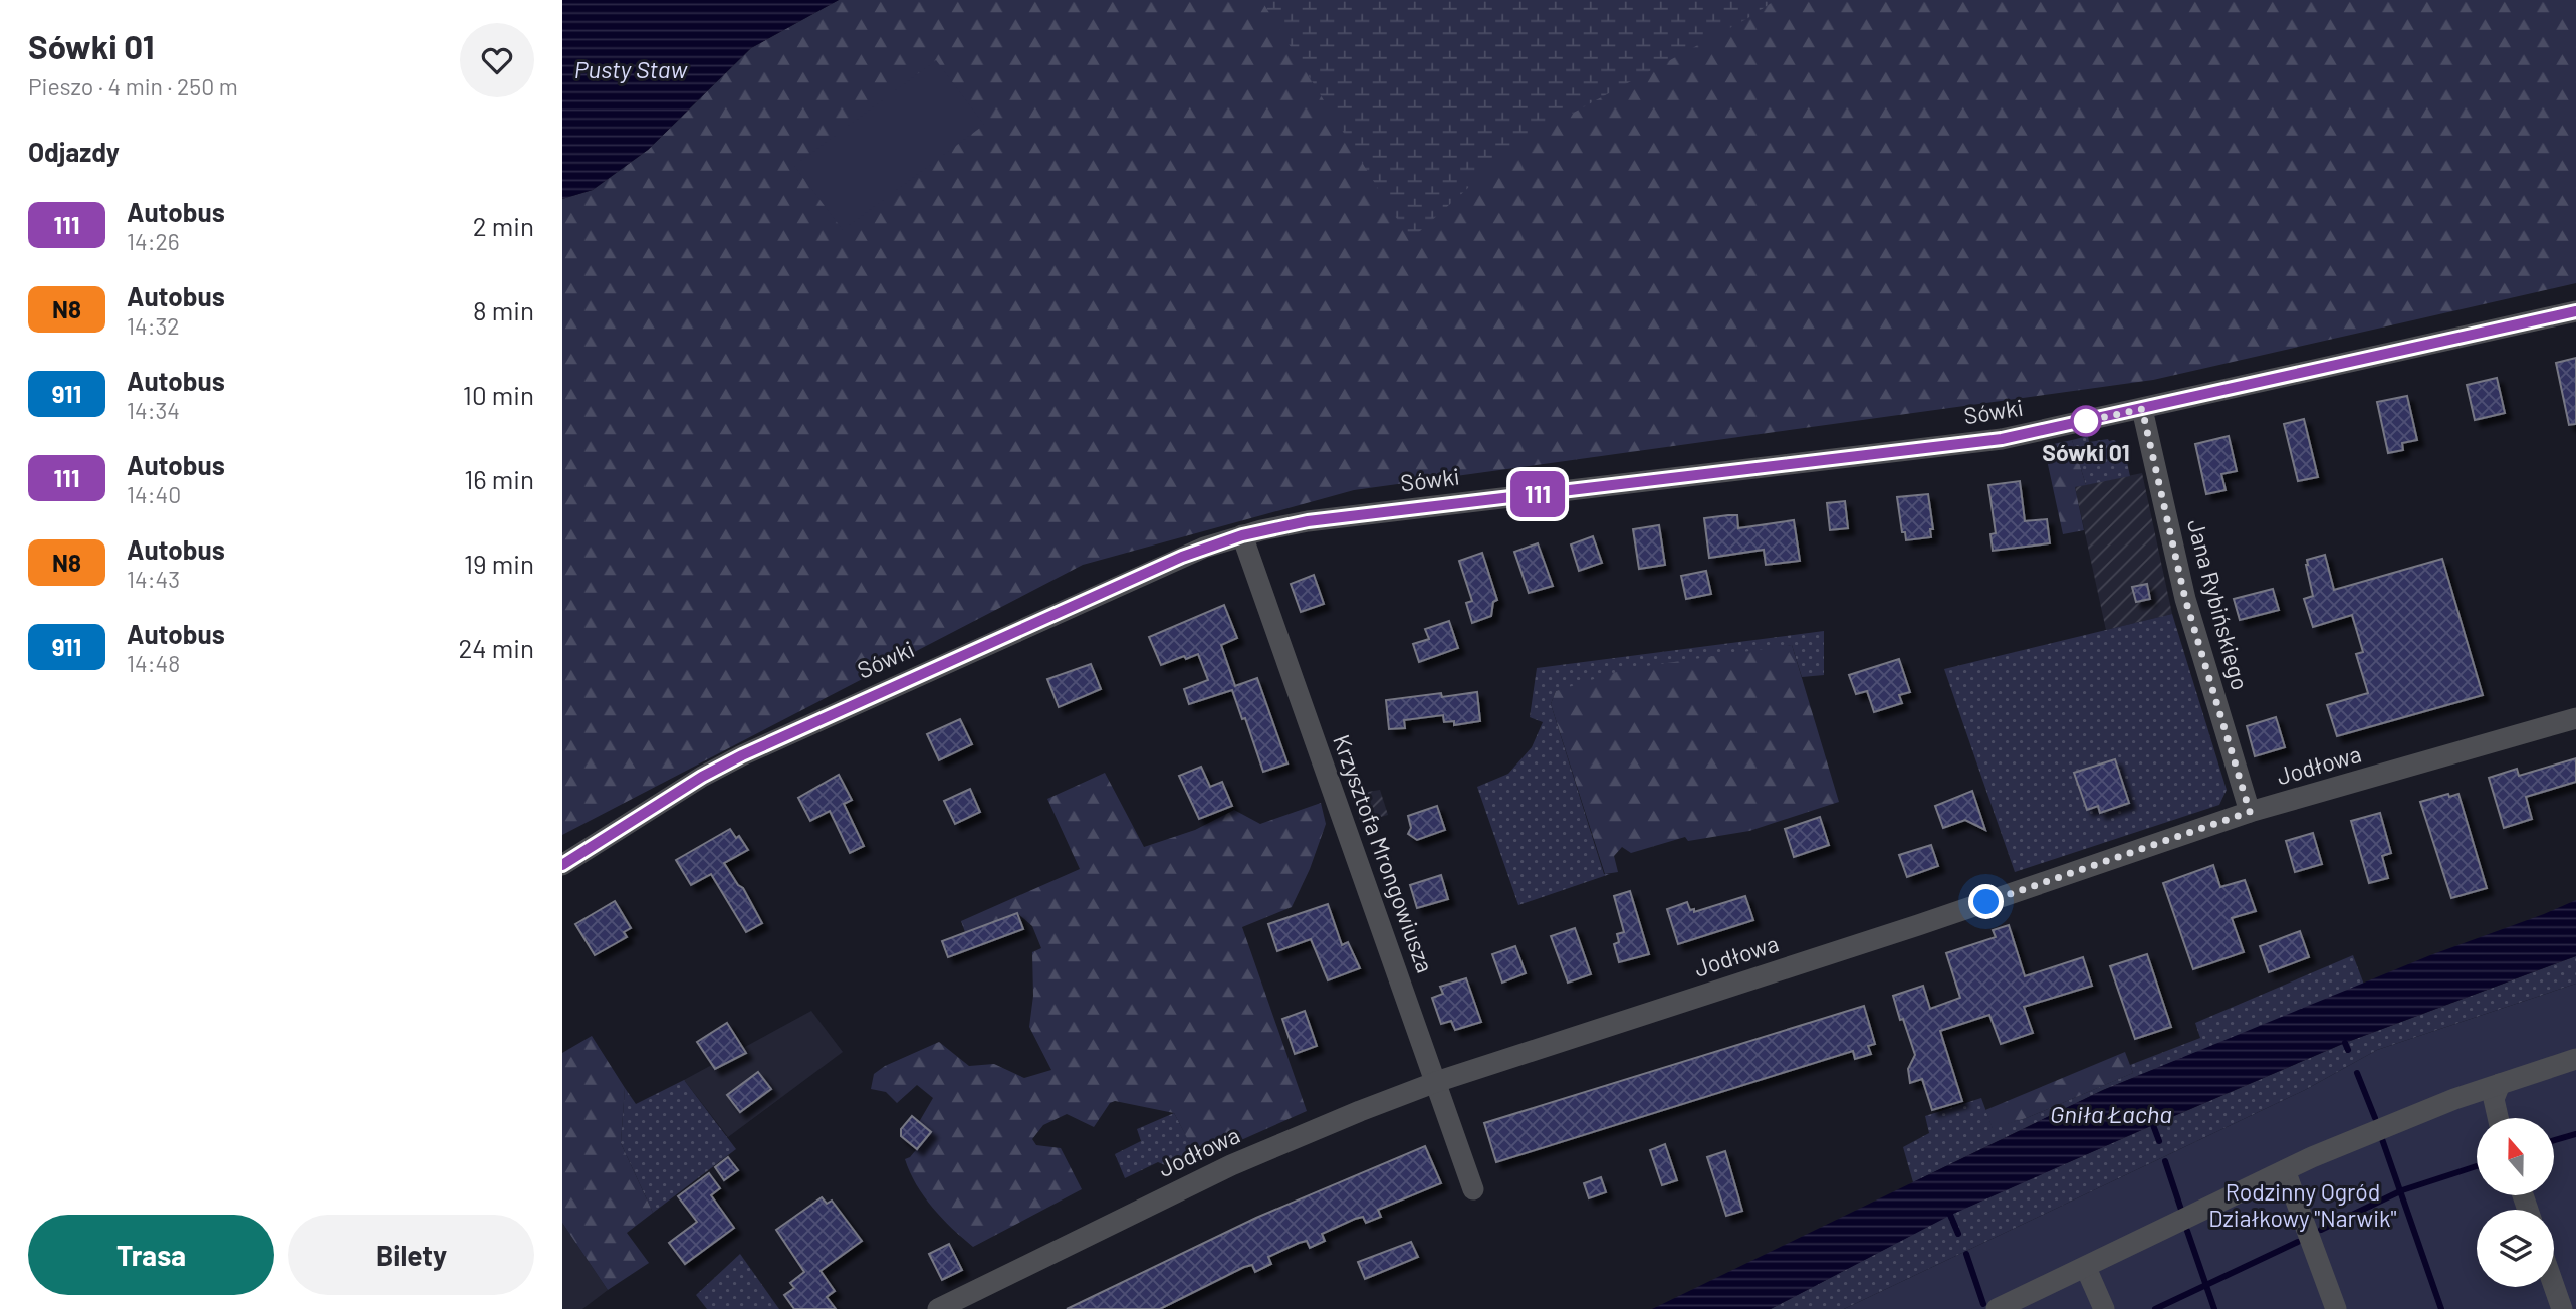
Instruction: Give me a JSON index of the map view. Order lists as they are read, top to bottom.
{
  "streets": {
    "street": [
      "Sówki",
      "Jana Rybińskiego",
      "Jodłowa",
      "Krzysztofa Mrongowiusza"
    ]
  },
  "crossings": [
    ["Sówki", "Jana Rybińskiego"],
    ["Sówki", "Krzysztofa Mrongowiusza"],
    ["Jana Rybińskiego", "Jodłowa"],
    ["Jodłowa", "Krzysztofa Mrongowiusza"]
  ],
  "water": ["Pusty Staw", "Gniła Łacha"],
  "parks": ["Rodzinny Ogród Działkowy \"Narwik\""],
  "places": ["Sówki 01"],
  "lines": ["bus line 111"],
  "north": "top",
  "page": {
    "heading": [
      ["Sówki 01", "Pieszo · 4 min · 250 m"],
      "Odjazdy"
    ],
    "on_map": "111",
    "list": [
      {
        "mark": "111",
        "name": "Autobus",
        "note": "14:26",
        "value": "2 min"
      },
      {
        "mark": "N8",
        "name": "Autobus",
        "note": "14:32",
        "value": "8 min"
      },
      {
        "mark": "911",
        "name": "Autobus",
        "note": "14:34",
        "value": "10 min"
      },
      {
        "mark": "111",
        "name": "Autobus",
        "note": "14:40",
        "value": "16 min"
      },
      {
        "mark": "N8",
        "name": "Autobus",
        "note": "14:43",
        "value": "19 min"
      },
      {
        "mark": "911",
        "name": "Autobus",
        "note": "14:48",
        "value": "24 min"
      }
    ],
    "buttons": ["Trasa", "Bilety"]
  }
}
